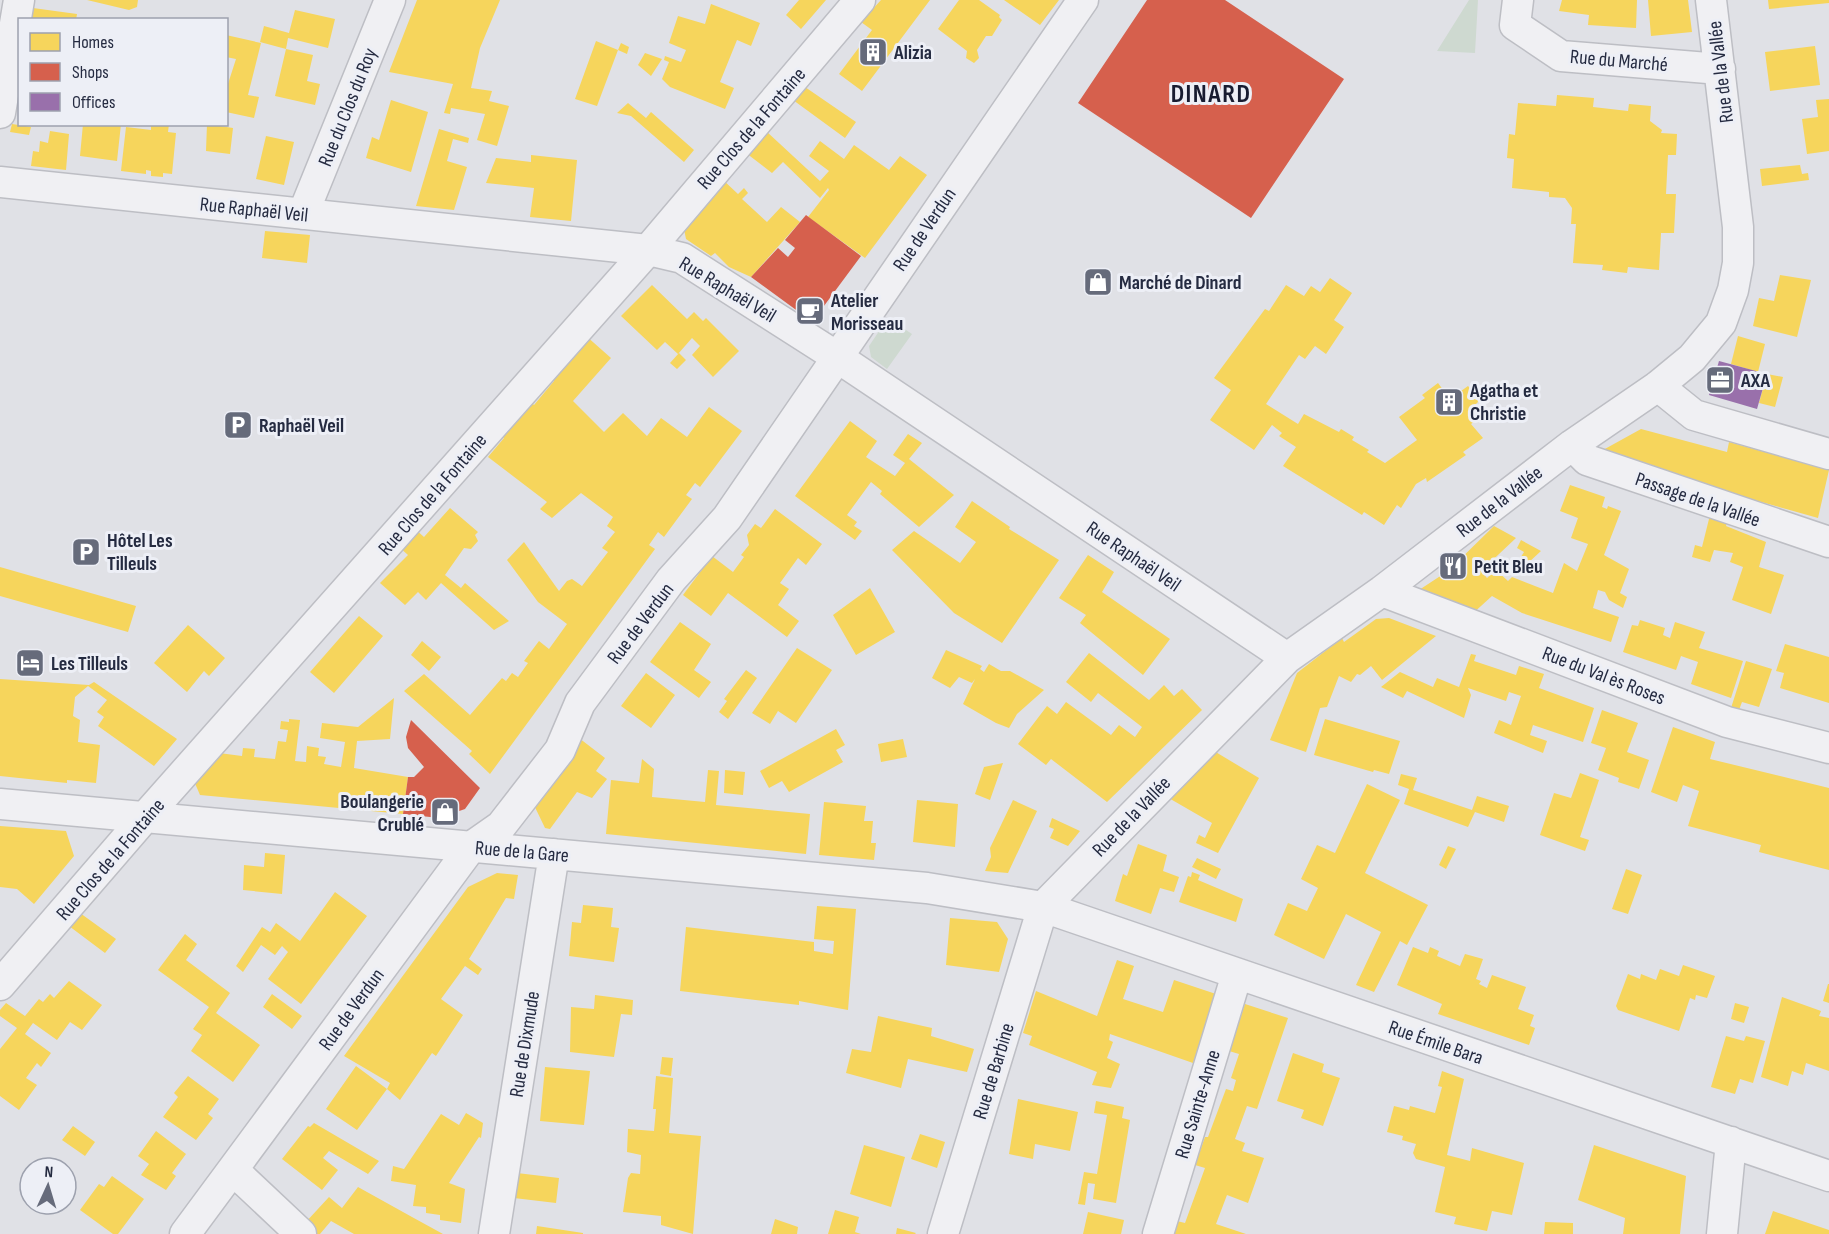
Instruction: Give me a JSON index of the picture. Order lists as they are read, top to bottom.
{
  "streets": {
    "street": [
      "Rue du Marché",
      "Rue de la Vallée",
      "Rue du Clos du Roy",
      "Rue Clos de la Fontaine",
      "Rue Raphaël Veil",
      "Rue de Verdun",
      "Passage de la Vallée",
      "Rue du Val ès Roses",
      "Rue de la Gare",
      "Rue Émile Bara",
      "Rue de Dixmude",
      "Rue de Barbine",
      "Rue Sainte-Anne"
    ]
  },
  "crossings": [
    ["Rue du Marché", "Rue de la Vallée"],
    ["Rue de la Vallée", "Rue Raphaël Veil"],
    ["Rue de la Vallée", "Passage de la Vallée"],
    ["Rue de la Vallée", "Rue du Val ès Roses"],
    ["Rue de la Vallée", "Rue de la Gare"],
    ["Rue de la Vallée", "Rue Émile Bara"],
    ["Rue de la Vallée", "Rue de Barbine"],
    ["Rue du Clos du Roy", "Rue Raphaël Veil"],
    ["Rue Clos de la Fontaine", "Rue Raphaël Veil"],
    ["Rue Clos de la Fontaine", "Rue de la Gare"],
    ["Rue Raphaël Veil", "Rue de Verdun"],
    ["Rue de Verdun", "Rue de la Gare"],
    ["Rue de la Gare", "Rue Émile Bara"],
    ["Rue de la Gare", "Rue de Dixmude"],
    ["Rue de la Gare", "Rue de Barbine"],
    ["Rue Émile Bara", "Rue de Barbine"],
    ["Rue Émile Bara", "Rue Sainte-Anne"]
  ],
  "districts": ["DINARD"],
  "places": {
    "building": ["Alizia", "Agatha et Christie"],
    "shop": ["Marché de Dinard", "Boulangerie Crublé"],
    "cafe": ["Atelier Morisseau"],
    "office": ["AXA"],
    "parking": ["Raphaël Veil", "Hôtel Les Tilleuls"],
    "restaurant": ["Petit Bleu"],
    "hotel": ["Les Tilleuls"]
  },
  "legend": ["Homes", "Shops", "Offices"],
  "north": "top"
}
